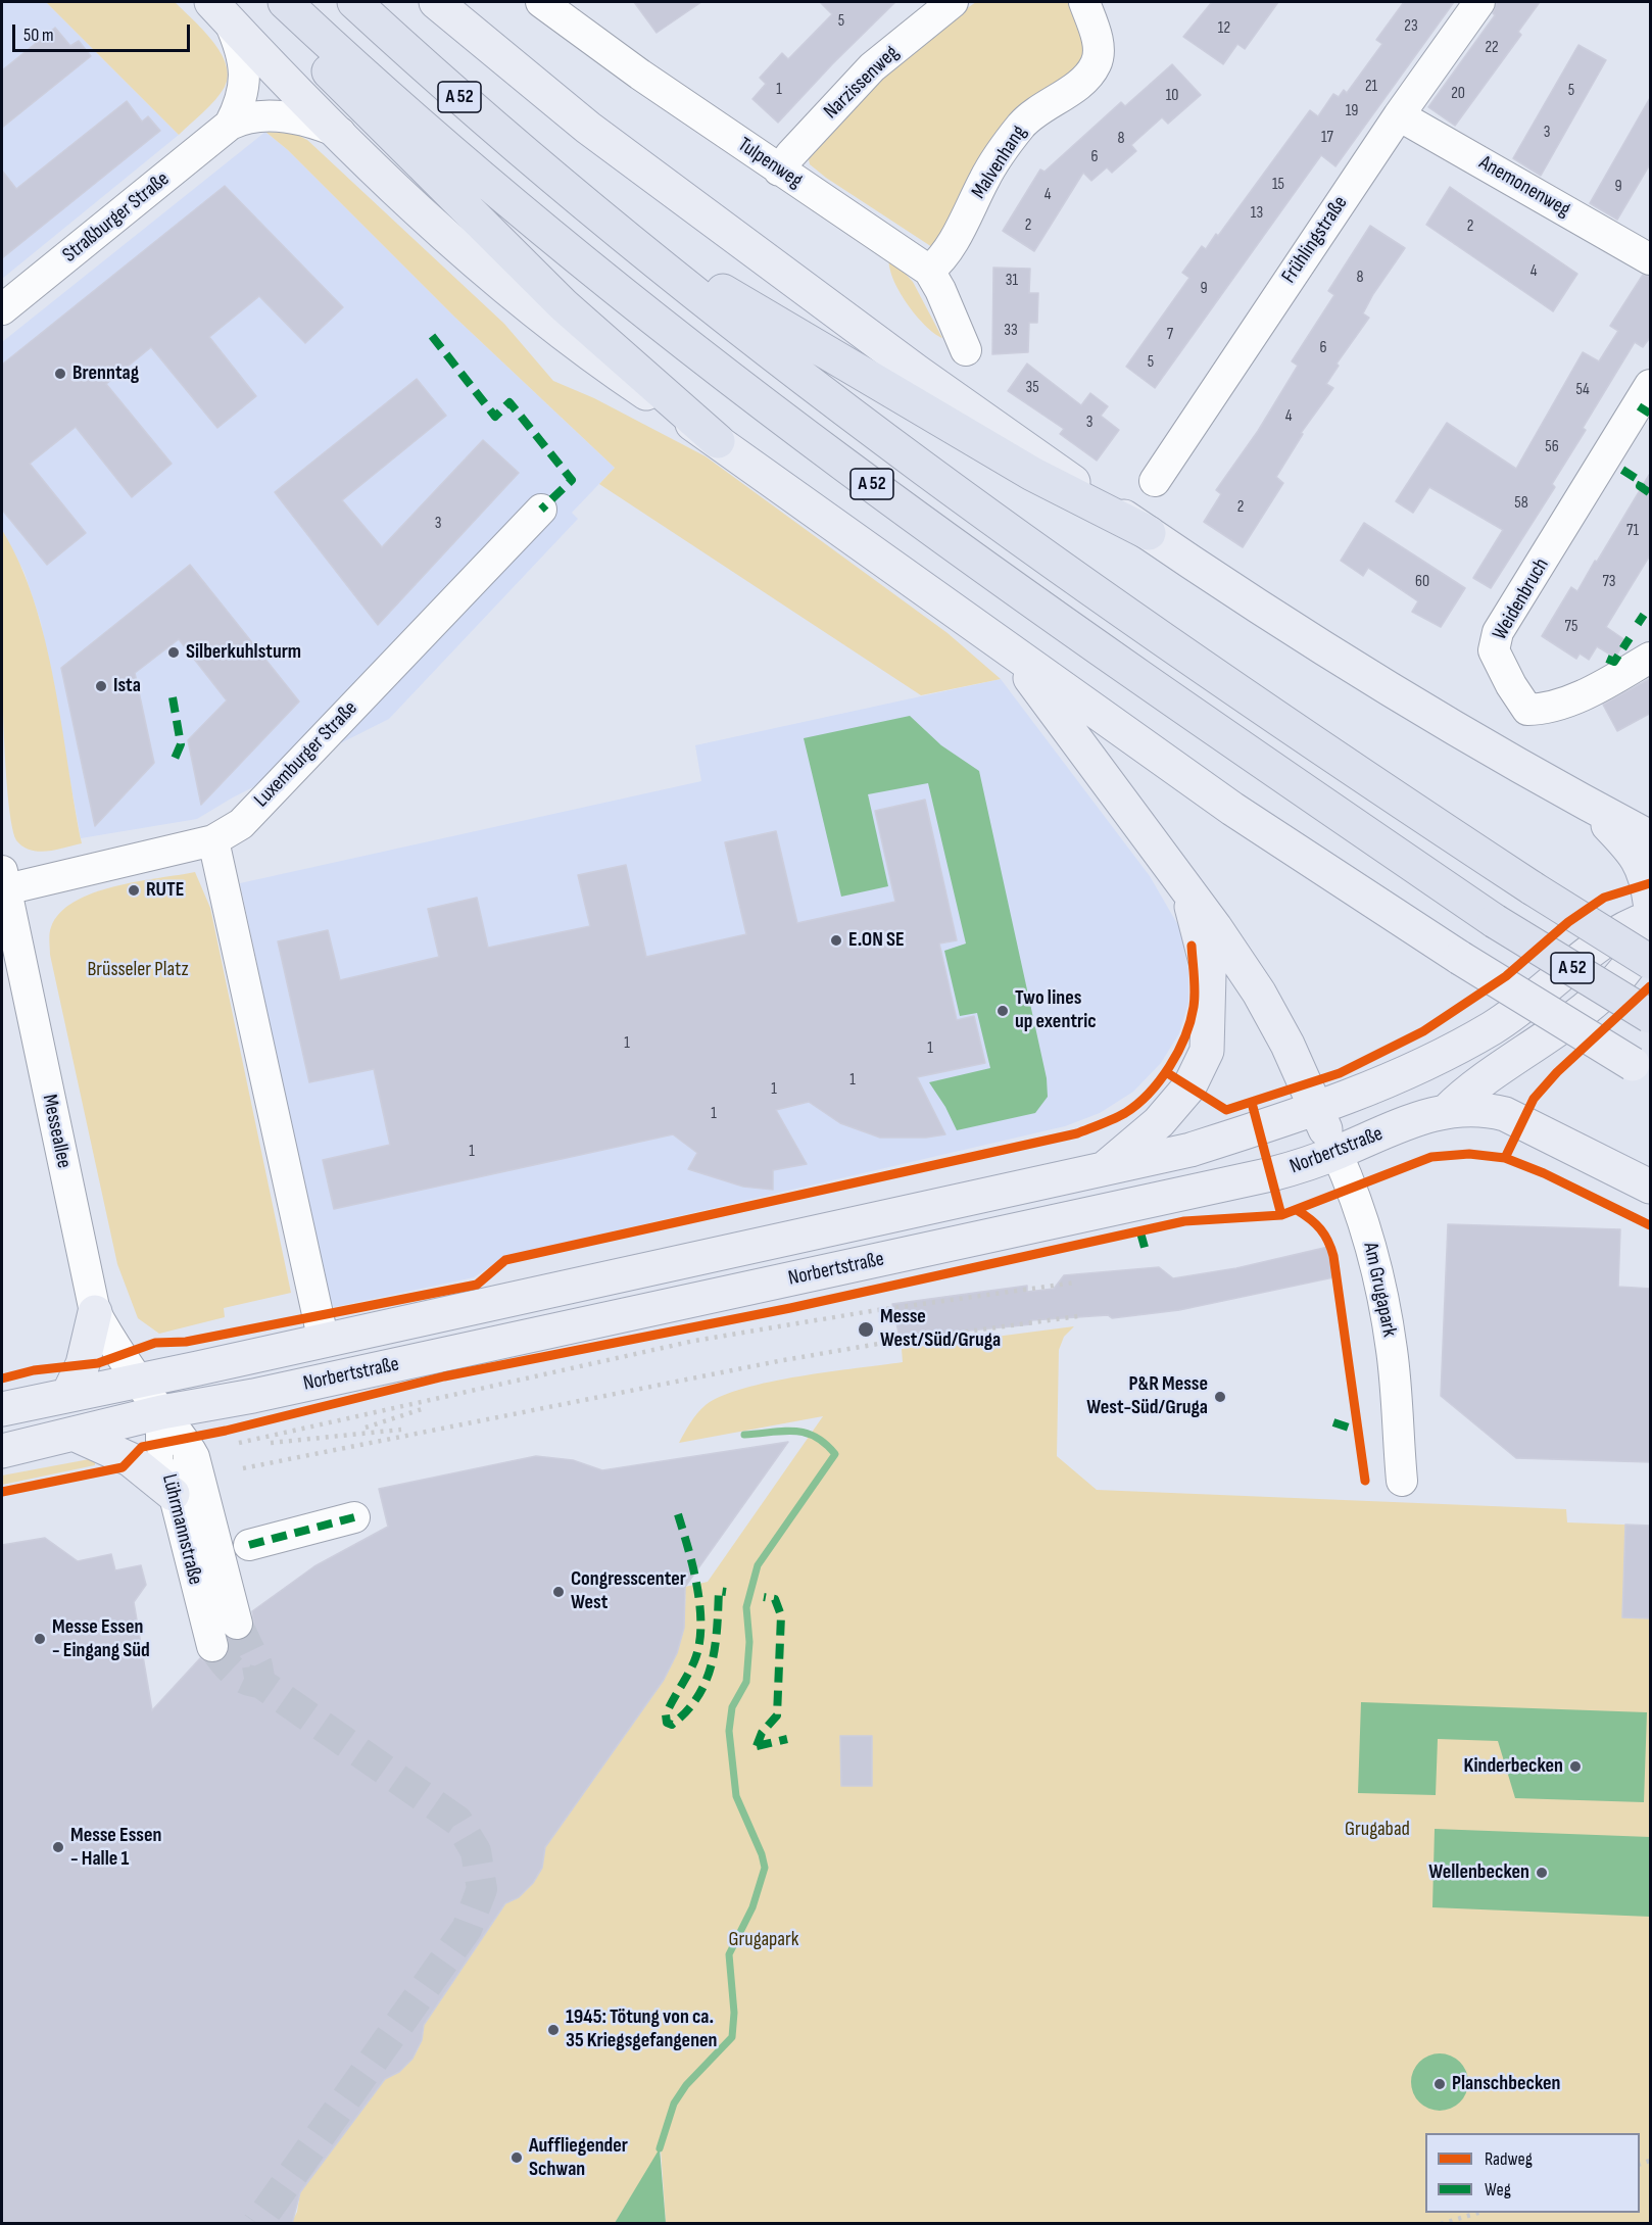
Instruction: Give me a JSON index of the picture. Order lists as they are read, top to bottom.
{
  "streets": {
    "highway": ["A 52"],
    "main road": ["Norbertstraße", "Am Grugapark"],
    "street": [
      "Narzissenweg",
      "Malvenhang",
      "Tulpenweg",
      "Anemonenweg",
      "Straßburger Straße",
      "Frühlingstraße",
      "Weidenbruch",
      "Luxemburger Straße",
      "Messeallee",
      "Lührmannstraße"
    ]
  },
  "crossings": [
    ["Narzissenweg", "Tulpenweg"],
    ["Malvenhang", "Tulpenweg"],
    ["Anemonenweg", "Frühlingstraße"],
    ["Luxemburger Straße", "Messeallee"],
    ["Messeallee", "Norbertstraße"],
    ["Messeallee", "Lührmannstraße"],
    ["Norbertstraße", "Am Grugapark"],
    ["Norbertstraße", "Lührmannstraße"]
  ],
  "parks": ["Brüsseler Platz", "Grugabad", "Grugapark"],
  "places": [
    "Brenntag",
    "Silberkuhlsturm",
    "Ista",
    "RUTE",
    "E.ON SE",
    "Two lines up exentric",
    "Messe West/Süd/Gruga",
    "P&R Messe West-Süd/Gruga",
    "Congresscenter West",
    "Messe Essen - Eingang Süd",
    "Kinderbecken",
    "Messe Essen - Halle 1",
    "Wellenbecken",
    "1945: Tötung von ca. 35 Kriegsgefangenen",
    "Planschbecken",
    "Auffliegender Schwan"
  ],
  "house_numbers": [
    "5",
    "23",
    "12",
    "22",
    "21",
    "1",
    "5",
    "20",
    "10",
    "19",
    "3",
    "17",
    "8",
    "6",
    "15",
    "9",
    "4",
    "13",
    "2",
    "2",
    "4",
    "8",
    "31",
    "9",
    "33",
    "7",
    "6",
    "5",
    "35",
    "54",
    "4",
    "3",
    "56",
    "58",
    "2",
    "3",
    "71",
    "60",
    "73",
    "75",
    "1",
    "1",
    "1",
    "1",
    "1",
    "1"
  ],
  "legend": ["Radweg", "Weg"],
  "scale_bar": "50 m"
}
